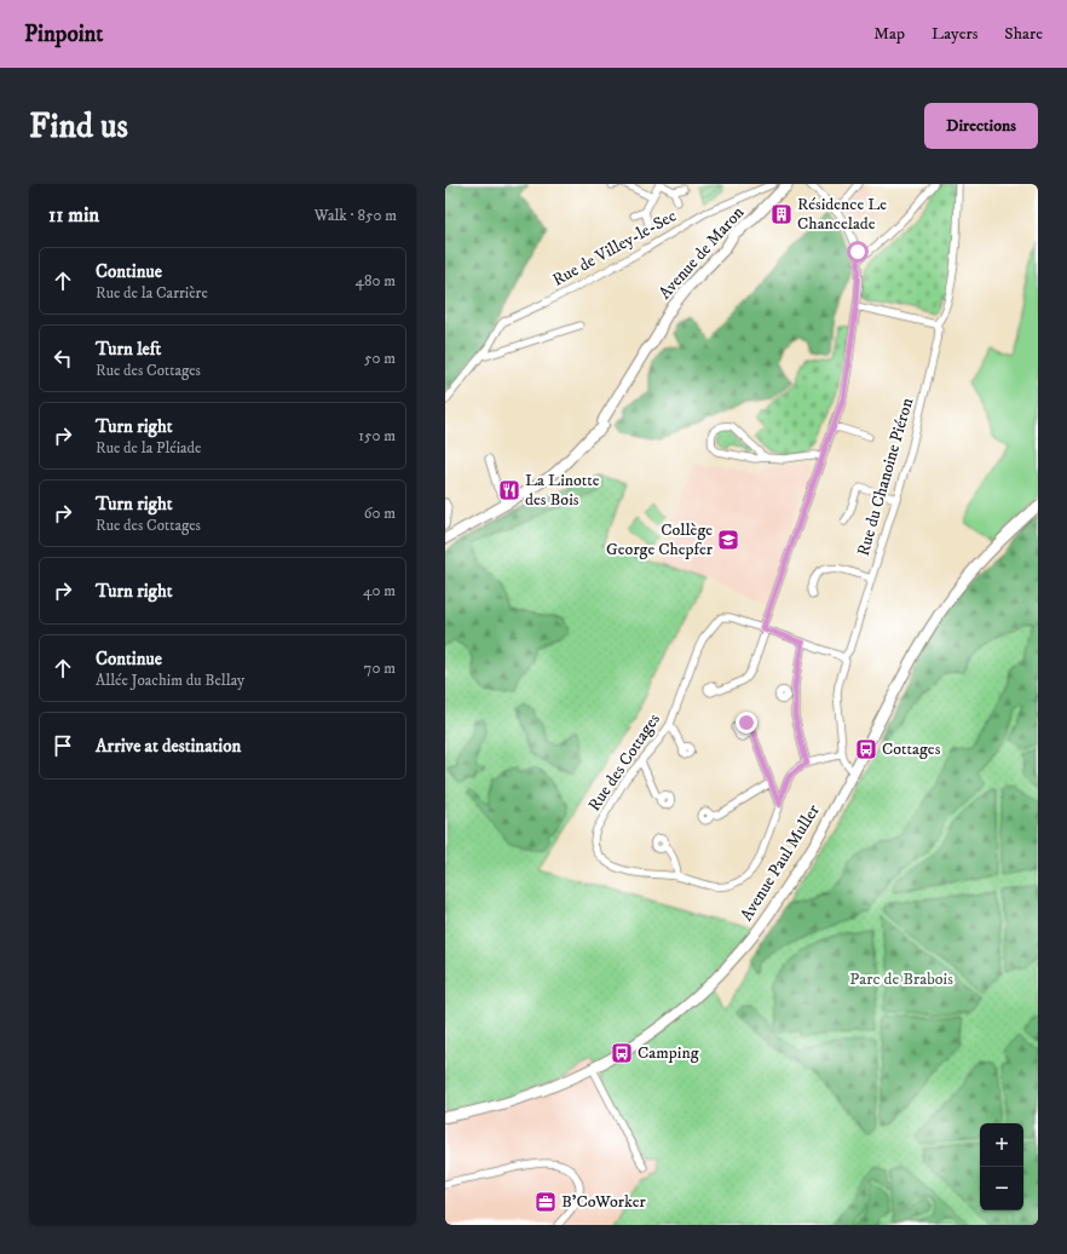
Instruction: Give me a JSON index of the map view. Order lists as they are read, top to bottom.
{
  "streets": {
    "main road": ["Avenue de Maron", "Avenue Paul Muller"],
    "street": ["Rue de Villey-le-Sec", "Rue du Chanoine Piéron", "Rue des Cottages"]
  },
  "crossings": [
    ["Rue du Chanoine Piéron", "Rue des Cottages"],
    ["Rue du Chanoine Piéron", "Avenue Paul Muller"]
  ],
  "parks": ["Parc de Brabois"],
  "places": {
    "building": ["Résidence Le Chancelade"],
    "restaurant": ["La Linotte des Bois"],
    "school or university": ["Collège George Chepfer"],
    "bus stop": ["Cottages", "Camping"],
    "office": ["B’CoWorker"]
  },
  "page": {
    "header": "Pinpoint",
    "nav": ["Map", "Layers", "Share"],
    "buttons": "Directions",
    "title": "Find us",
    "heading": ["11 min", "Walk · 850 m"],
    "list": [
      ["Continue", "Rue de la Carrière", "480 m"],
      ["Turn left", "Rue des Cottages", "50 m"],
      ["Turn right", "Rue de la Pléiade", "150 m"],
      ["Turn right", "Rue des Cottages", "60 m"],
      ["Turn right", "40 m"],
      ["Continue", "Allée Joachim du Bellay", "70 m"],
      "Arrive at destination"
    ],
    "map_buttons": ["+", "−"]
  }
}
